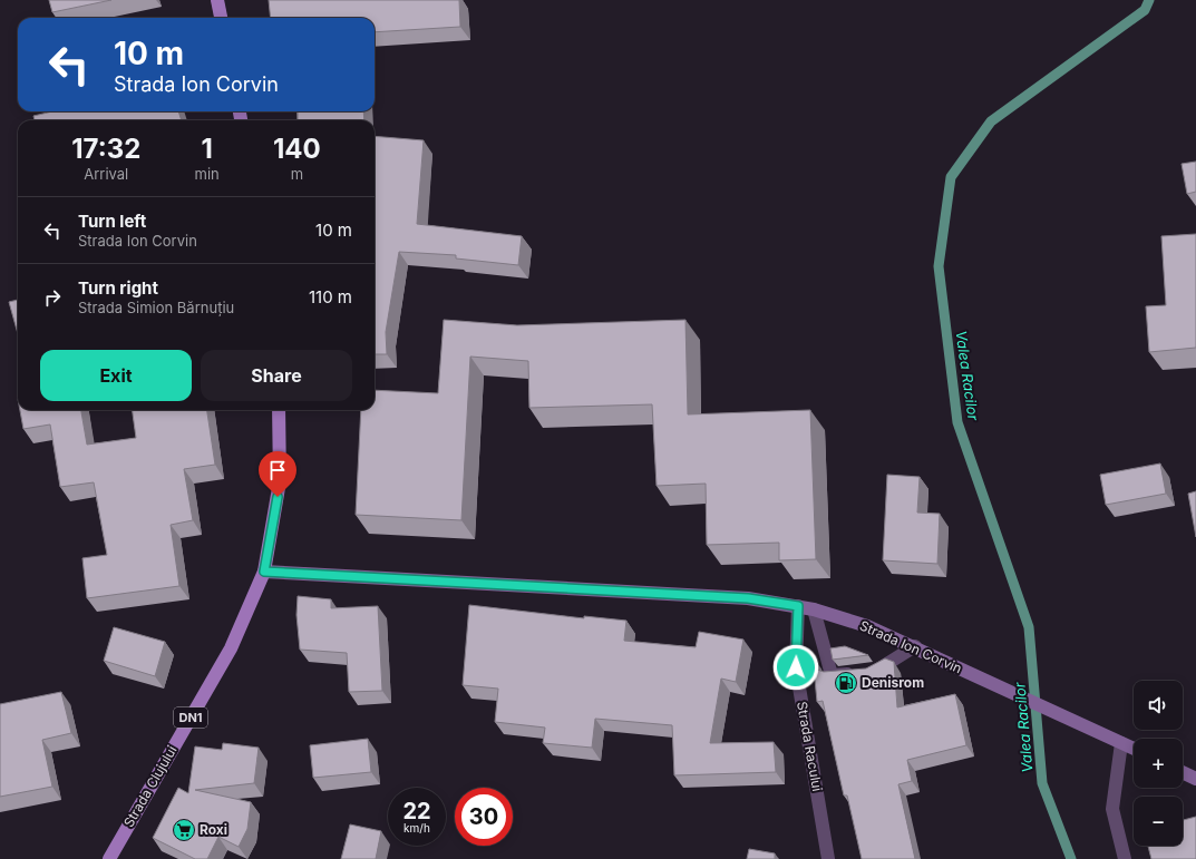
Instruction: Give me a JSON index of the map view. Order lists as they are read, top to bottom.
{
  "streets": {
    "main road": ["DN1", "Strada Clujului"],
    "street": ["Strada Ion Corvin", "Strada Racului"]
  },
  "crossings": [
    ["Strada Ion Corvin", "DN1"],
    ["Strada Ion Corvin", "Strada Racului"],
    ["Strada Ion Corvin", "Strada Clujului"],
    ["DN1", "Strada Clujului"]
  ],
  "water": ["Valea Racilor"],
  "places": {
    "fuel station": ["Denisrom"],
    "supermarket": ["Roxi"]
  },
  "page": {
    "turn": ["10 m", "Strada Ion Corvin"],
    "eta": [
      "17:32",
      "Arrival",
      "1",
      "min",
      "140",
      "m"
    ],
    "list": [
      {
        "name": "Turn left",
        "note": "Strada Ion Corvin",
        "value": "10 m"
      },
      {
        "name": "Turn right",
        "note": "Strada Simion Bărnuțiu",
        "value": "110 m"
      }
    ],
    "buttons": ["Exit", "Share"],
    "map_buttons": ["+", "−"],
    "speed": "22 km/h",
    "limit": "30"
  }
}
